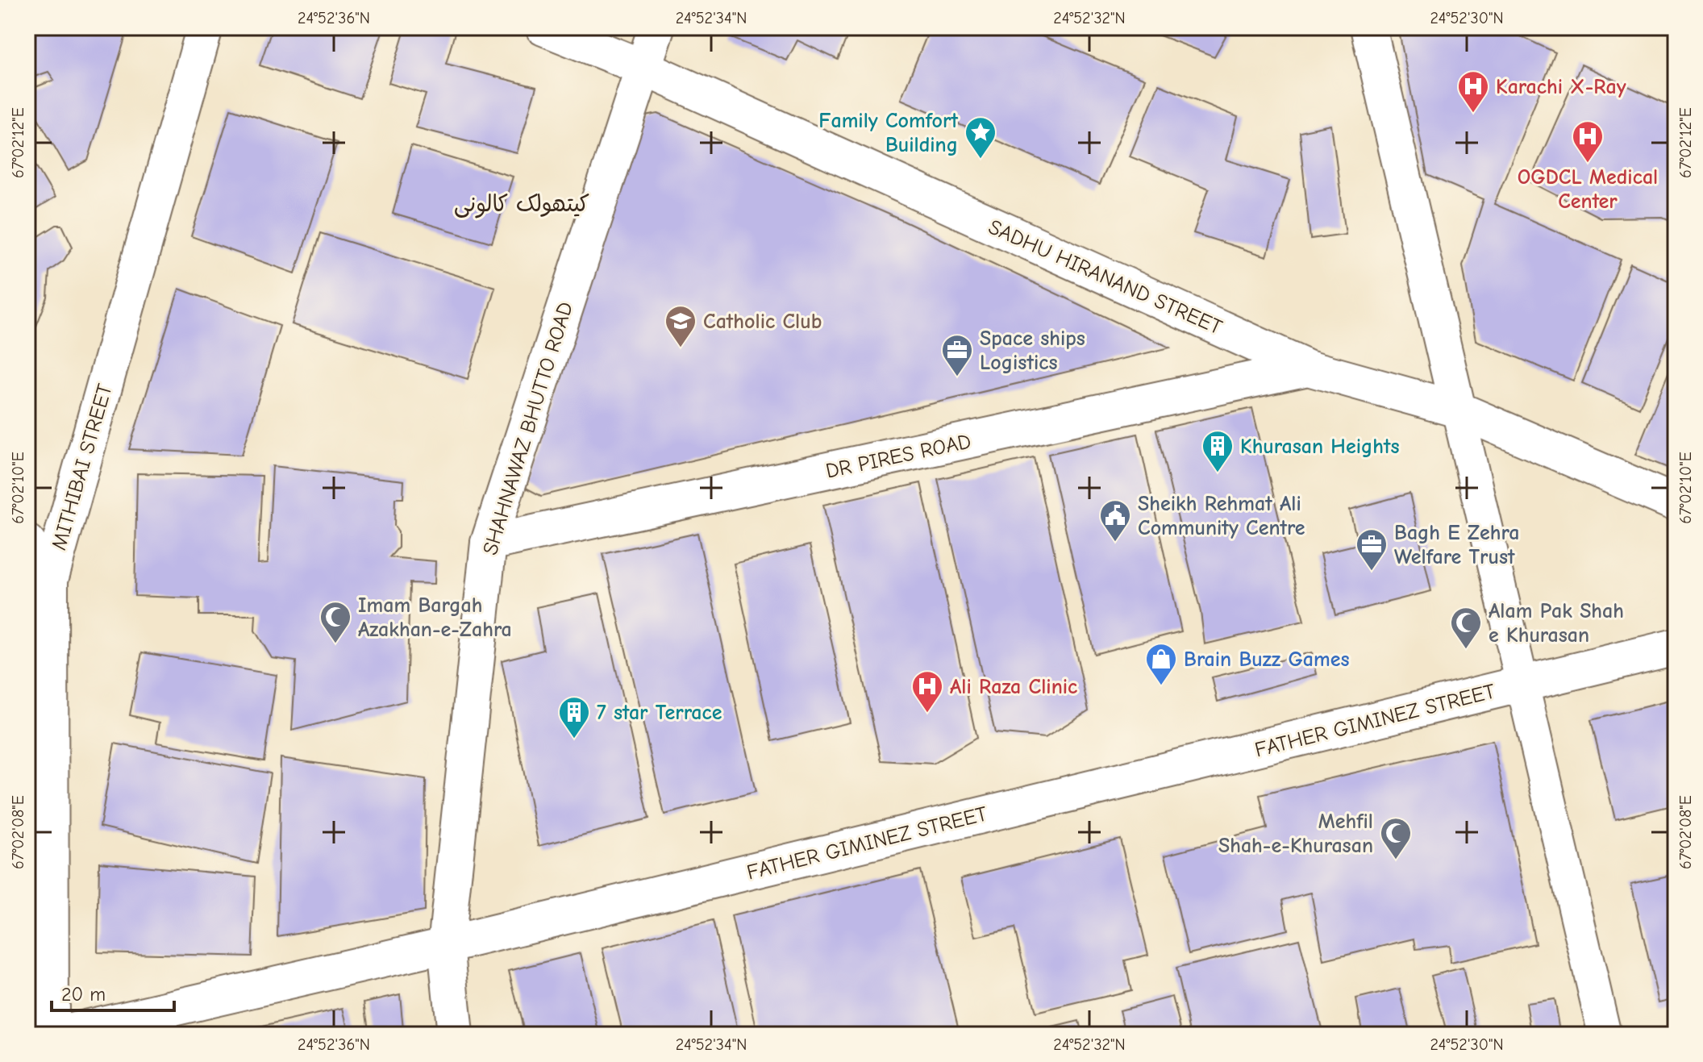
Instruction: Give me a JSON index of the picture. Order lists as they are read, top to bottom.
{
  "streets": {
    "street": [
      "SADHU HIRANAND STREET",
      "SHAHNAWAZ BHUTTO ROAD",
      "DR PIRES ROAD",
      "MITHIBAI STREET",
      "FATHER GIMINEZ STREET"
    ]
  },
  "crossings": [
    ["SADHU HIRANAND STREET", "SHAHNAWAZ BHUTTO ROAD"],
    ["SADHU HIRANAND STREET", "DR PIRES ROAD"],
    ["SHAHNAWAZ BHUTTO ROAD", "DR PIRES ROAD"],
    ["SHAHNAWAZ BHUTTO ROAD", "FATHER GIMINEZ STREET"]
  ],
  "districts": ["کیتھولک کالونی"],
  "places": {
    "hospital": ["Karachi X-Ray", "OGDCL Medical Center", "Ali Raza Clinic"],
    "place": ["Family Comfort Building"],
    "school or university": ["Catholic Club"],
    "office": ["Space ships Logistics", "Bagh E Zehra Welfare Trust"],
    "building": ["Khurasan Heights", "7 star Terrace"],
    "public building": ["Sheikh Rehmat Ali Community Centre"],
    "mosque": ["Imam Bargah Azakhan-e-Zahra", "Alam Pak Shah e Khurasan", "Mehfil Shah-e-Khurasan"],
    "shop": ["Brain Buzz Games"]
  },
  "scale_bar": "20 m",
  "coordinates": [
    "24°52'36\"N",
    "24°52'34\"N",
    "24°52'32\"N",
    "24°52'30\"N",
    "67°02'12\"E",
    "67°02'10\"E",
    "67°02'08\"E"
  ]
}
